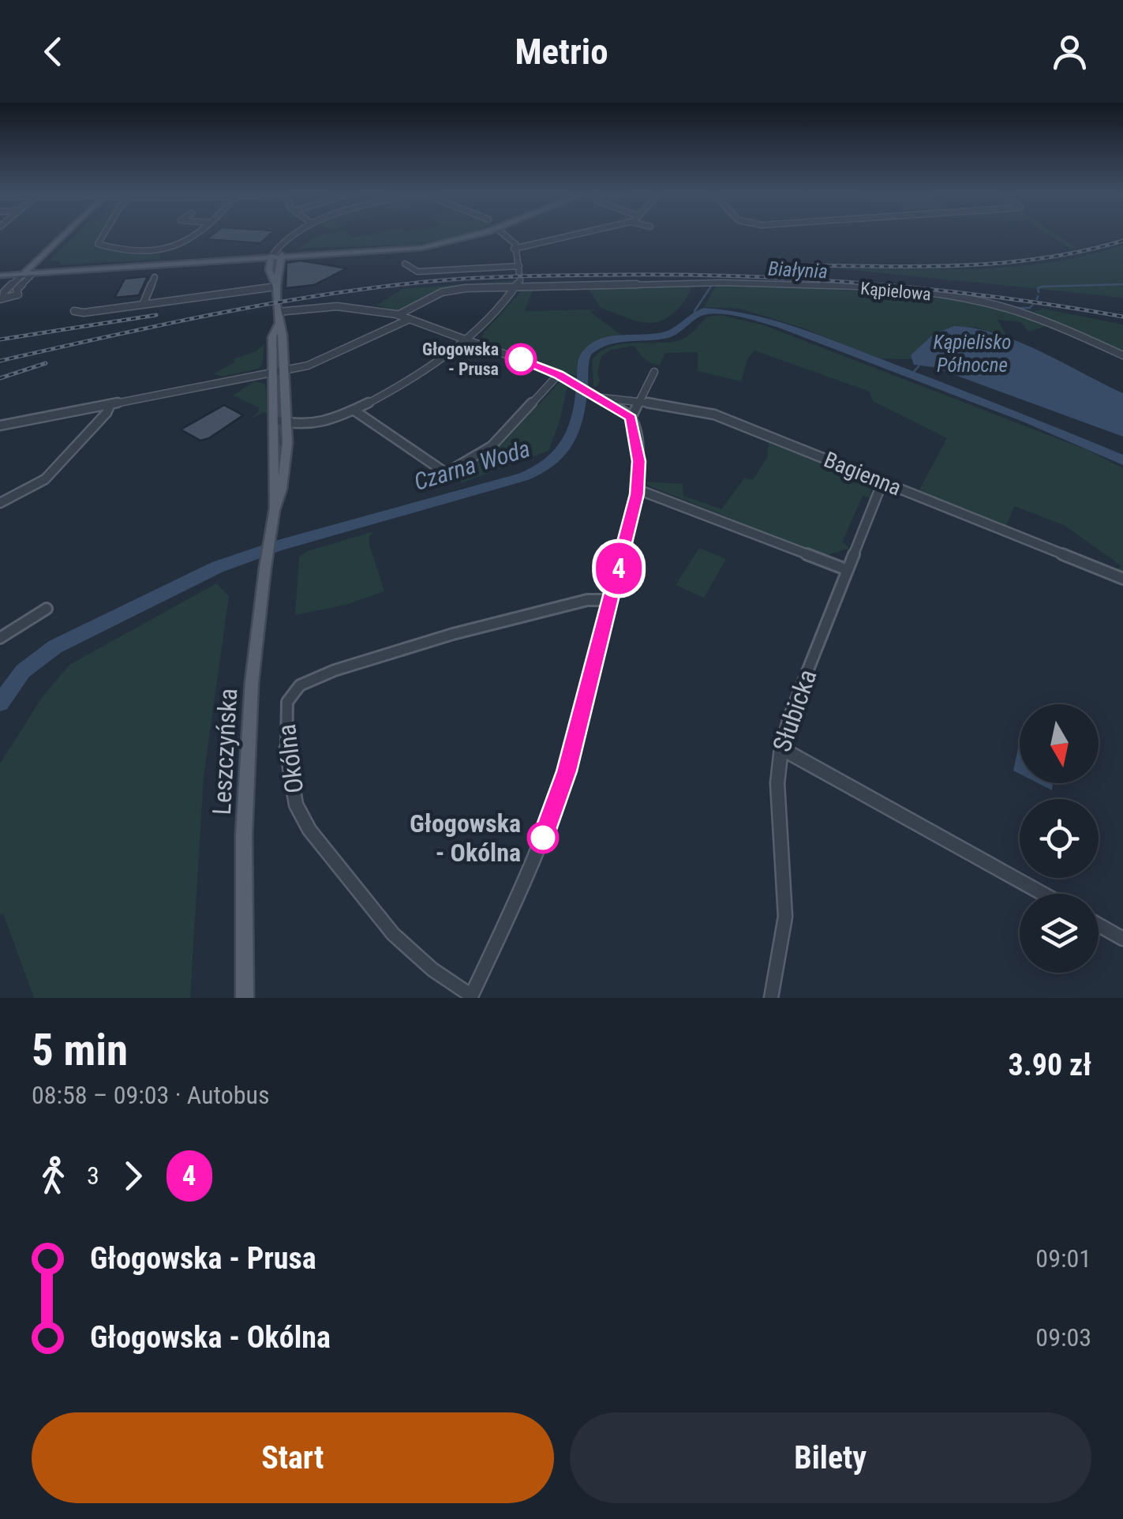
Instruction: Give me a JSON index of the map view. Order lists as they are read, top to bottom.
{
  "streets": {
    "main road": ["Leszczyńska"],
    "street": [
      "Kąpielowa",
      "Bagienna",
      "Słubicka",
      "Okólna"
    ]
  },
  "crossings": [
    ["Bagienna", "Słubicka"]
  ],
  "water": ["Białynia", "Kąpielisko Północne", "Czarna Woda"],
  "places": ["Głogowska - Prusa", "Głogowska - Okólna"],
  "lines": ["bus line 4"],
  "north": "bottom",
  "page": {
    "header": "Metrio",
    "on_map": "4",
    "heading": ["5 min", "08:58 – 09:03 · Autobus", "3.90 zł"],
    "legs": ["3", "4"],
    "list": [
      {
        "name": "Głogowska - Prusa",
        "value": "09:01"
      },
      {
        "name": "Głogowska - Okólna",
        "value": "09:03"
      }
    ],
    "buttons": ["Start", "Bilety"]
  }
}
